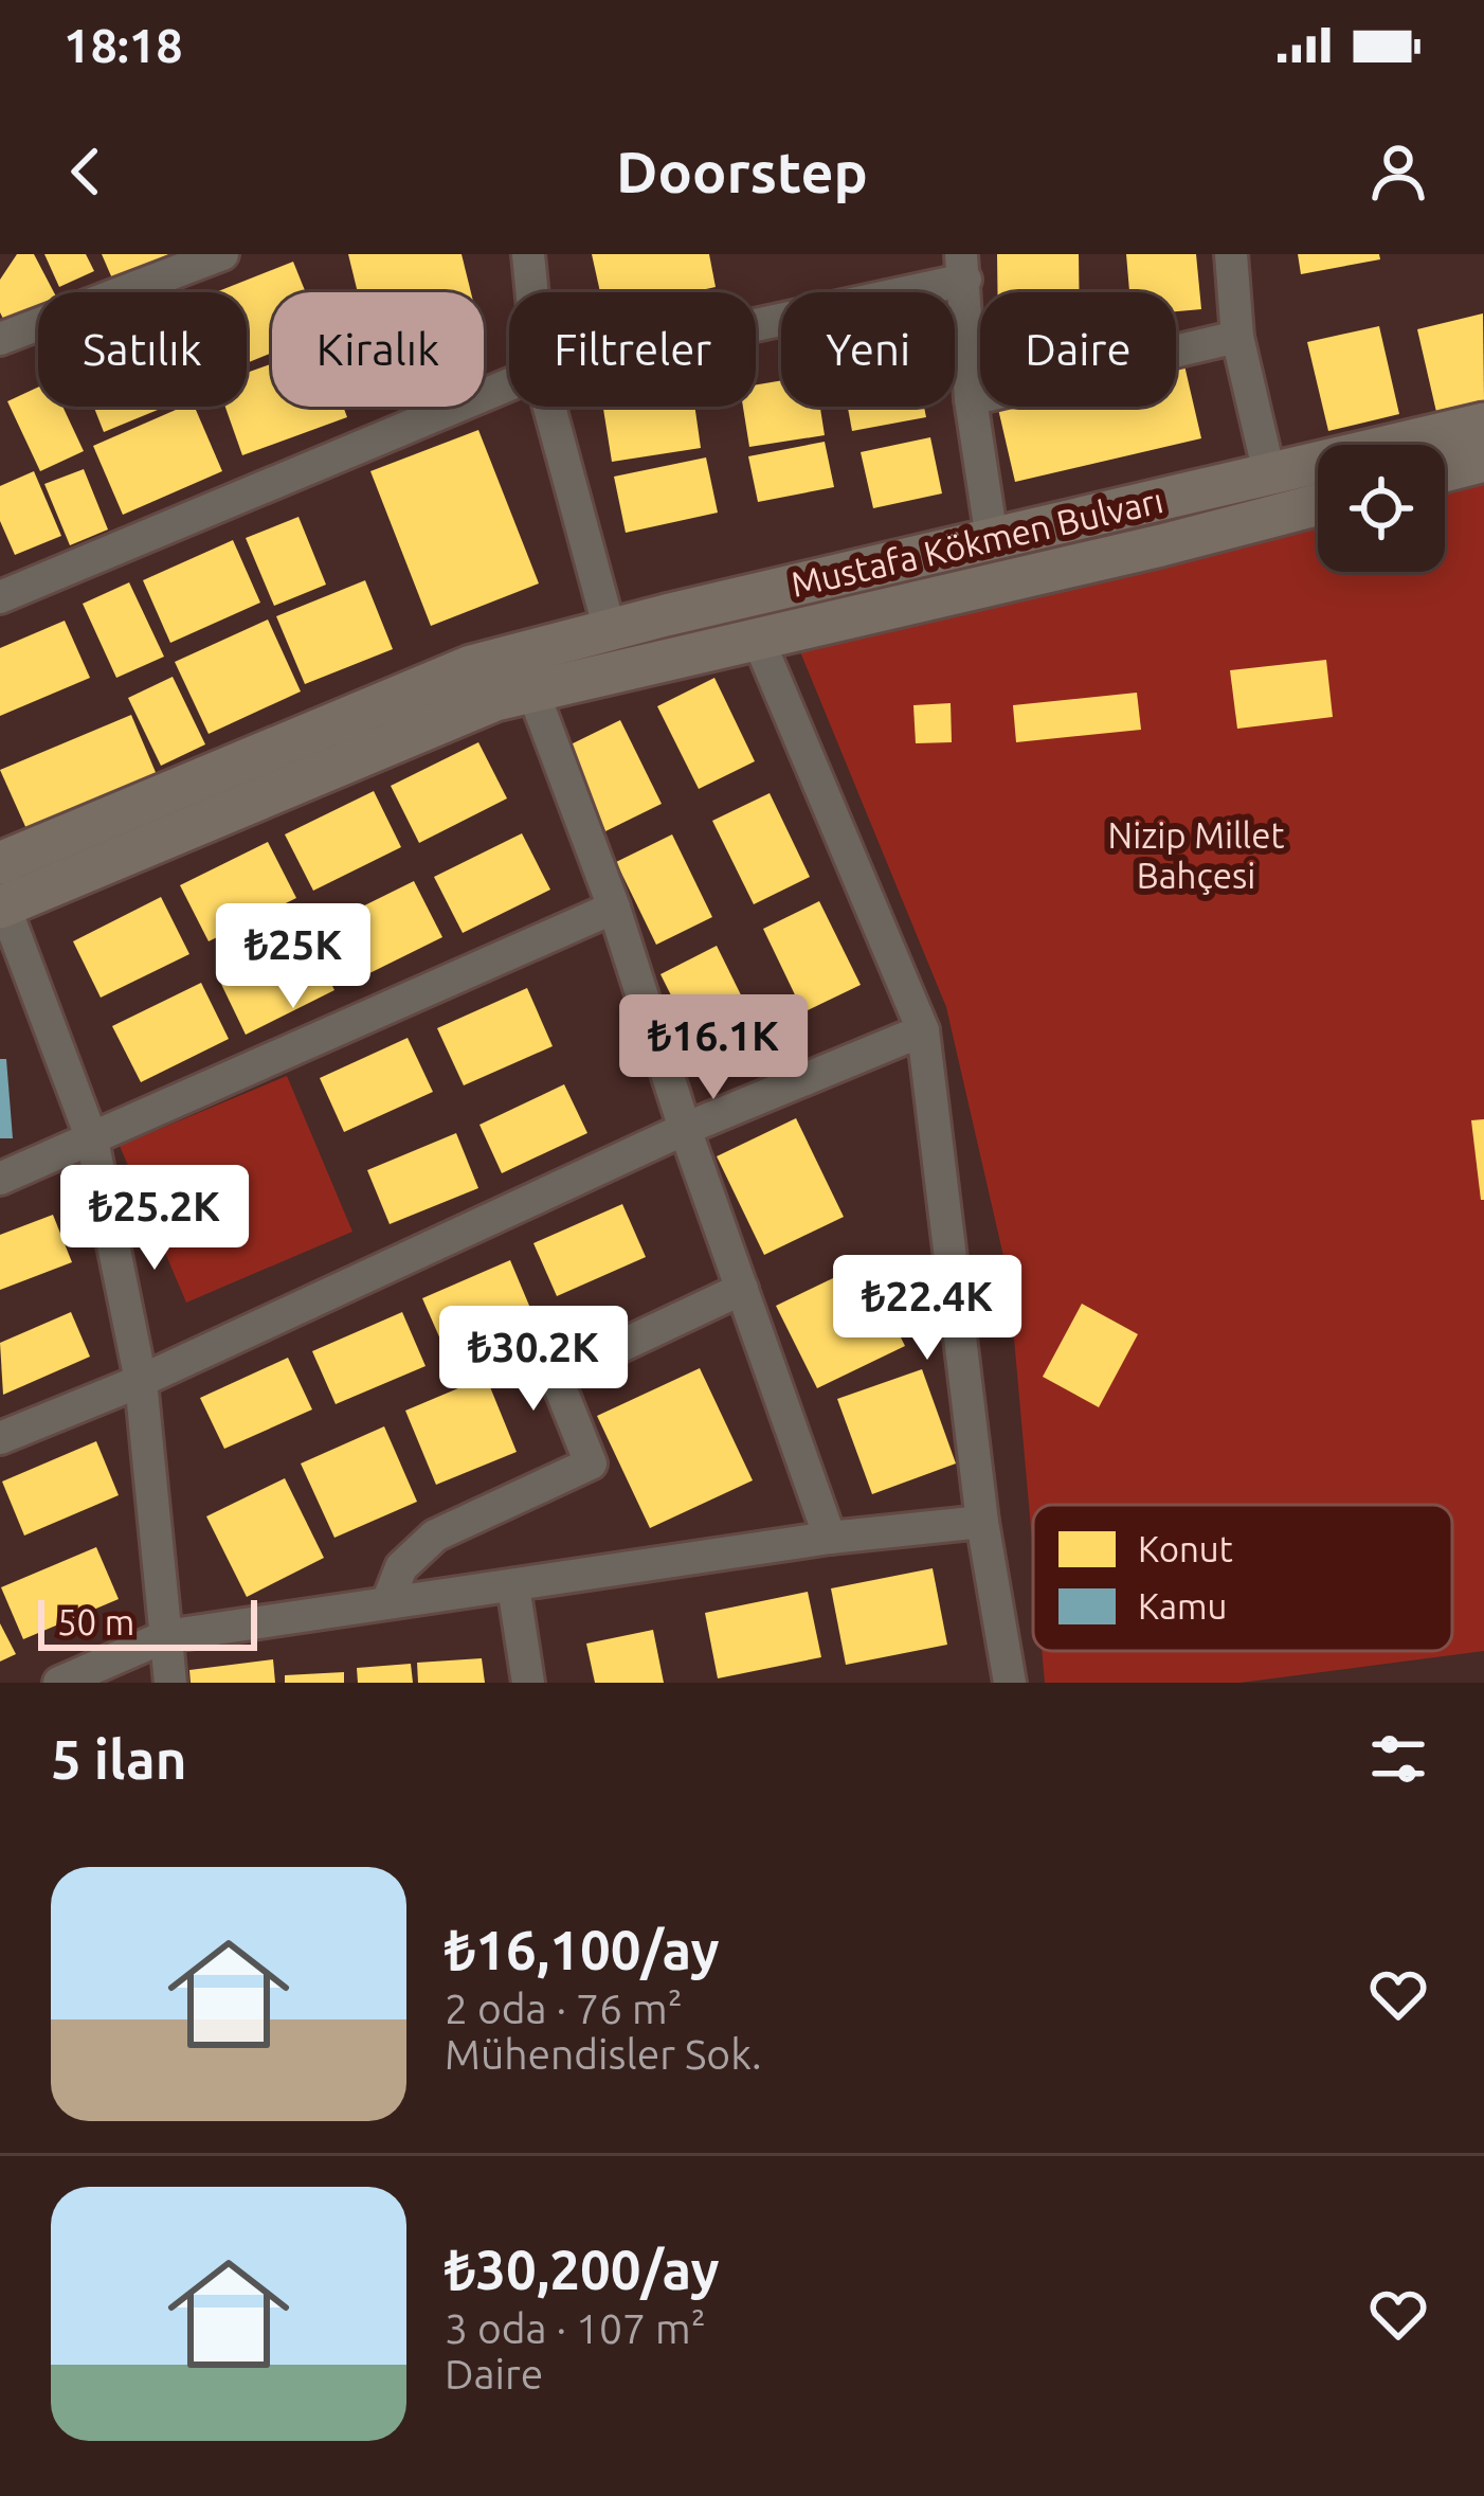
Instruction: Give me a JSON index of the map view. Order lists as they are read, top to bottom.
{
  "streets": {
    "main road": ["Mustafa Kökmen Bulvarı"]
  },
  "parks": ["Nizip Millet Bahçesi"],
  "legend": ["Konut", "Kamu"],
  "scale_bar": "50 m",
  "page": {
    "status": "18:18",
    "header": "Doorstep",
    "chip": [
      "Satılık",
      "Kiralık",
      "Filtreler",
      "Yeni",
      "Daire"
    ],
    "price": [
      "₺25K",
      "₺16.1K",
      "₺25.2K",
      "₺22.4K",
      "₺30.2K"
    ],
    "scale": "50 m",
    "heading": "5 ilan",
    "list": [
      {
        "name": "₺16,100/ay",
        "note": "2 oda · 76 m² · Mühendisler Sok."
      },
      {
        "name": "₺30,200/ay",
        "note": "3 oda · 107 m² · Daire"
      }
    ]
  }
}
